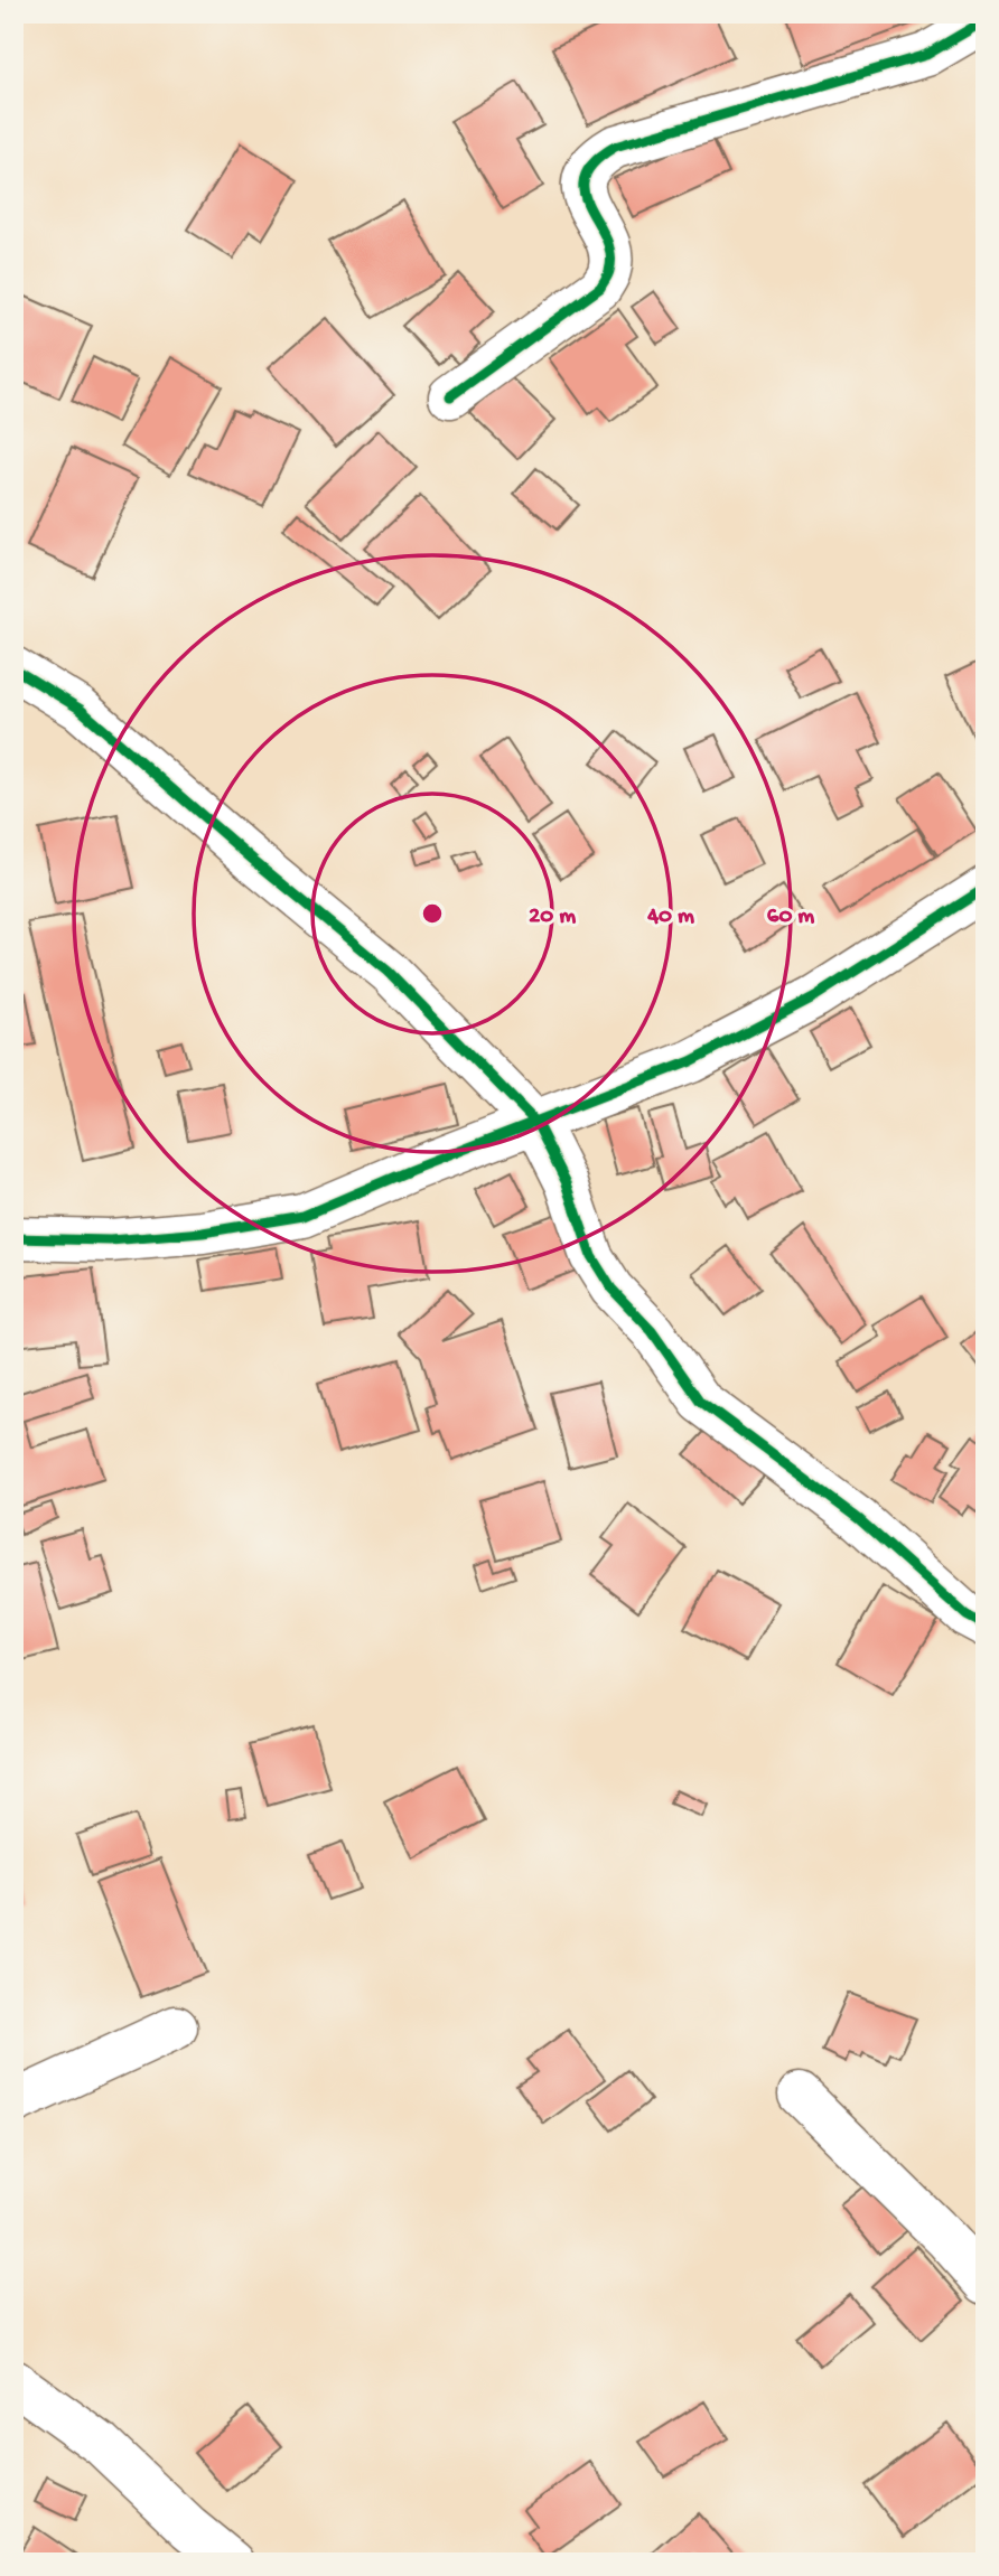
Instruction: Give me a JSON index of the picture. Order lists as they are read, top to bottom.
{
  "rings": ["20 m", "40 m", "60 m"]
}
